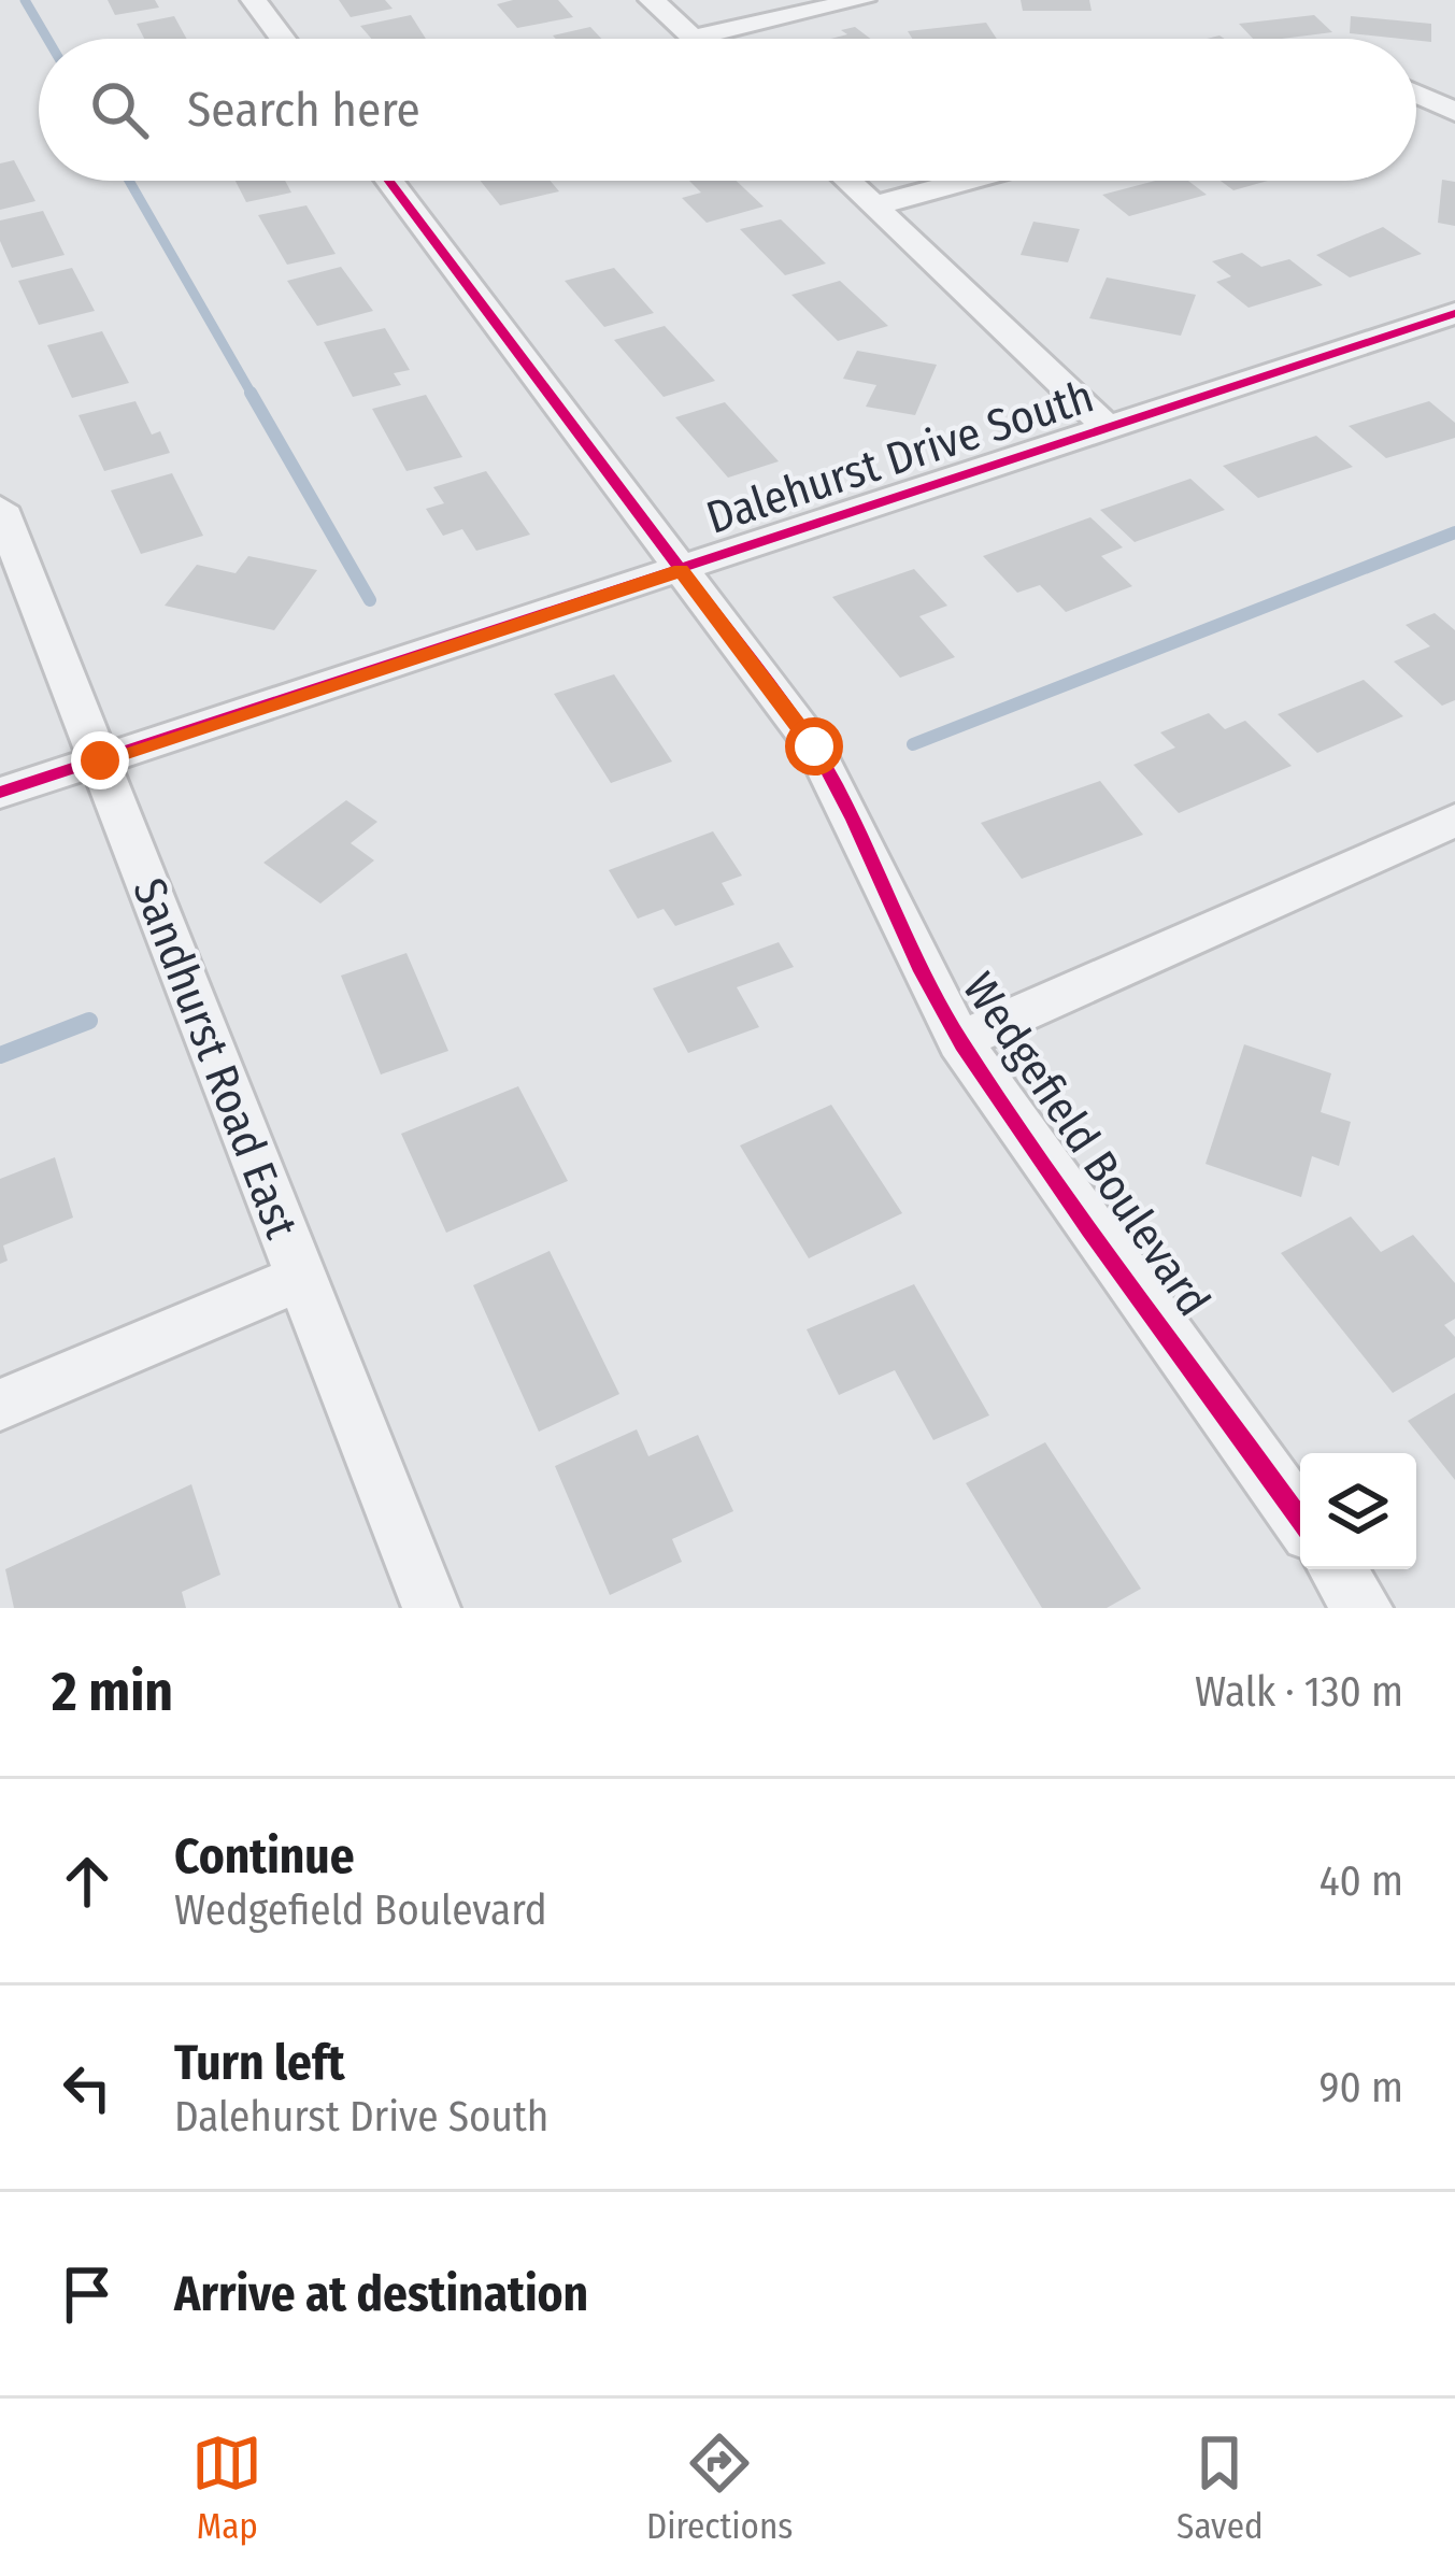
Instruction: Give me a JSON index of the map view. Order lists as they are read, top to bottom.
{
  "streets": {
    "street": ["Dalehurst Drive South", "Sandhurst Road East", "Wedgefield Boulevard"]
  },
  "crossings": [
    ["Dalehurst Drive South", "Sandhurst Road East"],
    ["Dalehurst Drive South", "Wedgefield Boulevard"]
  ],
  "page": {
    "search": "Search here",
    "heading": ["2 min", "Walk · 130 m"],
    "list": [
      ["Continue", "Wedgefield Boulevard", "40 m"],
      ["Turn left", "Dalehurst Drive South", "90 m"],
      "Arrive at destination"
    ],
    "nav": ["Map", "Directions", "Saved"]
  }
}
